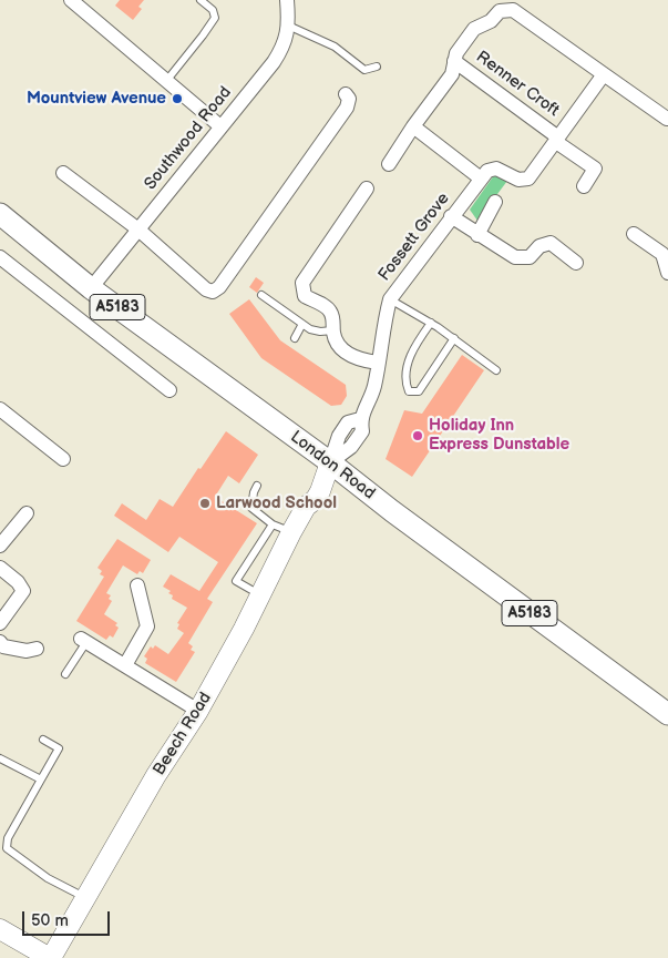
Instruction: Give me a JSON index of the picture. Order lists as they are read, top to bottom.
{
  "streets": {
    "main road": ["A5183", "London Road"],
    "street": [
      "Renner Croft",
      "Southwood Road",
      "Fossett Grove",
      "Beech Road"
    ]
  },
  "crossings": [
    ["Southwood Road", "London Road"],
    ["Fossett Grove", "London Road"],
    ["Fossett Grove", "Beech Road"],
    ["London Road", "Beech Road"]
  ],
  "places": ["Mountview Avenue", "Holiday Inn Express Dunstable", "Larwood School"],
  "scale_bar": "50 m"
}
